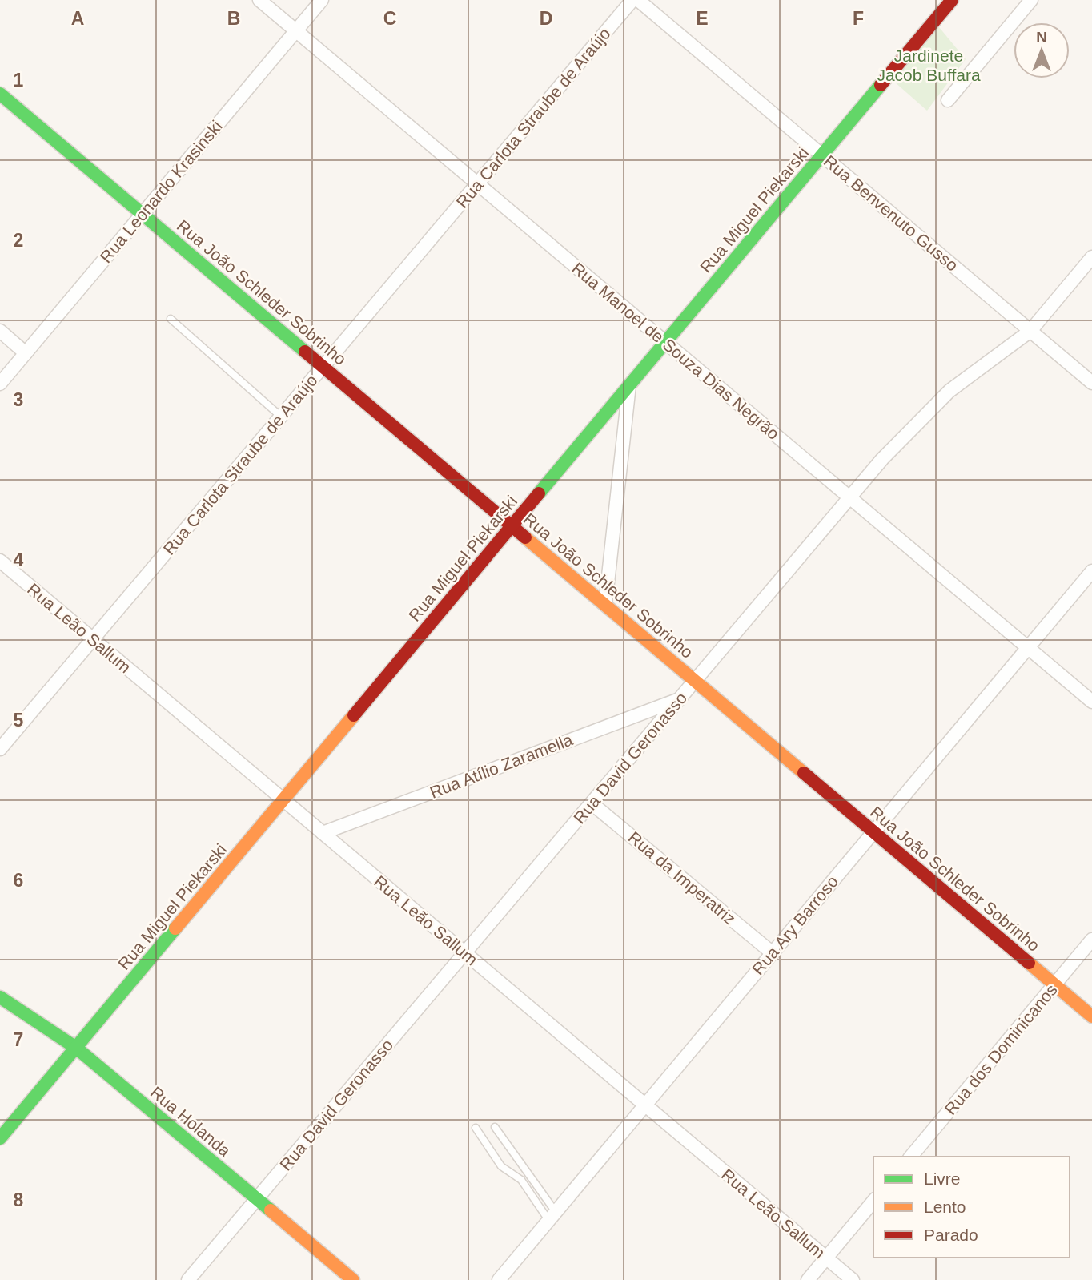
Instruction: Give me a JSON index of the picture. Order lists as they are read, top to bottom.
{
  "streets": {
    "street": [
      "Rua Carlota Straube de Araújo",
      "Rua Leonardo Krasinski",
      "Rua Miguel Piekarski",
      "Rua Benvenuto Gusso",
      "Rua João Schleder Sobrinho",
      "Rua Manoel de Souza Dias Negrão",
      "Rua Leão Sallum",
      "Rua David Geronasso",
      "Rua Atílio Zaramella",
      "Rua da Imperatriz",
      "Rua Ary Barroso",
      "Rua dos Dominicanos",
      "Rua Holanda"
    ]
  },
  "crossings": [
    ["Rua Carlota Straube de Araújo", "Rua João Schleder Sobrinho"],
    ["Rua Carlota Straube de Araújo", "Rua Manoel de Souza Dias Negrão"],
    ["Rua Carlota Straube de Araújo", "Rua Leão Sallum"],
    ["Rua Leonardo Krasinski", "Rua João Schleder Sobrinho"],
    ["Rua Leonardo Krasinski", "Rua Manoel de Souza Dias Negrão"],
    ["Rua Miguel Piekarski", "Rua Benvenuto Gusso"],
    ["Rua Miguel Piekarski", "Rua João Schleder Sobrinho"],
    ["Rua Miguel Piekarski", "Rua Manoel de Souza Dias Negrão"],
    ["Rua Miguel Piekarski", "Rua Leão Sallum"],
    ["Rua Miguel Piekarski", "Rua Holanda"],
    ["Rua Benvenuto Gusso", "Rua David Geronasso"],
    ["Rua João Schleder Sobrinho", "Rua David Geronasso"],
    ["Rua João Schleder Sobrinho", "Rua Ary Barroso"],
    ["Rua João Schleder Sobrinho", "Rua dos Dominicanos"],
    ["Rua Manoel de Souza Dias Negrão", "Rua David Geronasso"],
    ["Rua Manoel de Souza Dias Negrão", "Rua Ary Barroso"],
    ["Rua Leão Sallum", "Rua David Geronasso"],
    ["Rua Leão Sallum", "Rua Atílio Zaramella"],
    ["Rua Leão Sallum", "Rua Ary Barroso"],
    ["Rua David Geronasso", "Rua Atílio Zaramella"],
    ["Rua David Geronasso", "Rua da Imperatriz"],
    ["Rua David Geronasso", "Rua Holanda"],
    ["Rua da Imperatriz", "Rua Ary Barroso"]
  ],
  "parks": ["Jardinete Jacob Buffara"],
  "legend": ["Livre", "Lento", "Parado"],
  "north": "top",
  "grid": {
    "columns": [
      "A",
      "B",
      "C",
      "D",
      "E",
      "F"
    ],
    "rows": [
      "1",
      "2",
      "3",
      "4",
      "5",
      "6",
      "7",
      "8"
    ]
  }
}
